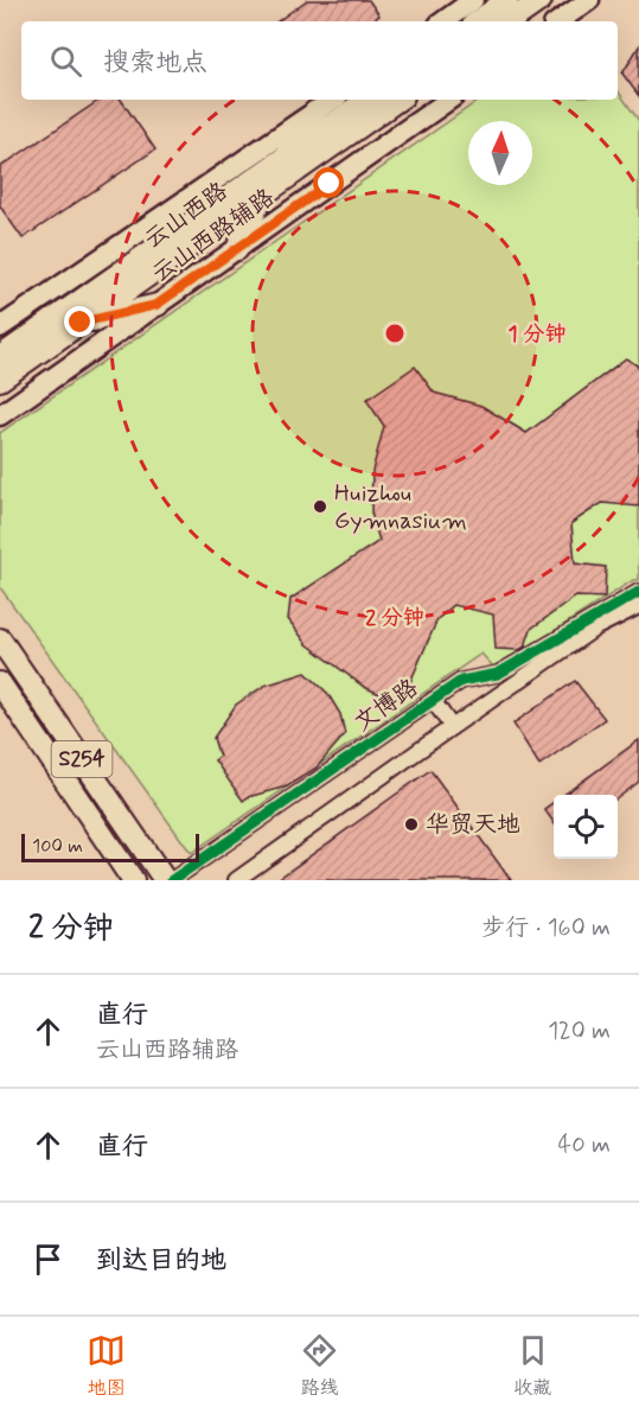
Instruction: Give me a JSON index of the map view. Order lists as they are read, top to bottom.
{
  "streets": {
    "main road": ["云山西路", "云山西路辅路", "S254"],
    "street": ["文博路"]
  },
  "places": ["Huizhou Gymnasium", "华贸天地"],
  "scale_bar": "100 m",
  "north": "top",
  "page": {
    "search": "搜索地点",
    "scale": "100 m",
    "heading": ["2 分钟", "步行 · 160 m"],
    "list": [
      ["直行", "云山西路辅路", "120 m"],
      ["直行", "40 m"],
      "到达目的地"
    ],
    "nav": ["地图", "路线", "收藏"]
  },
  "rings": ["1 分钟", "2 分钟"]
}
